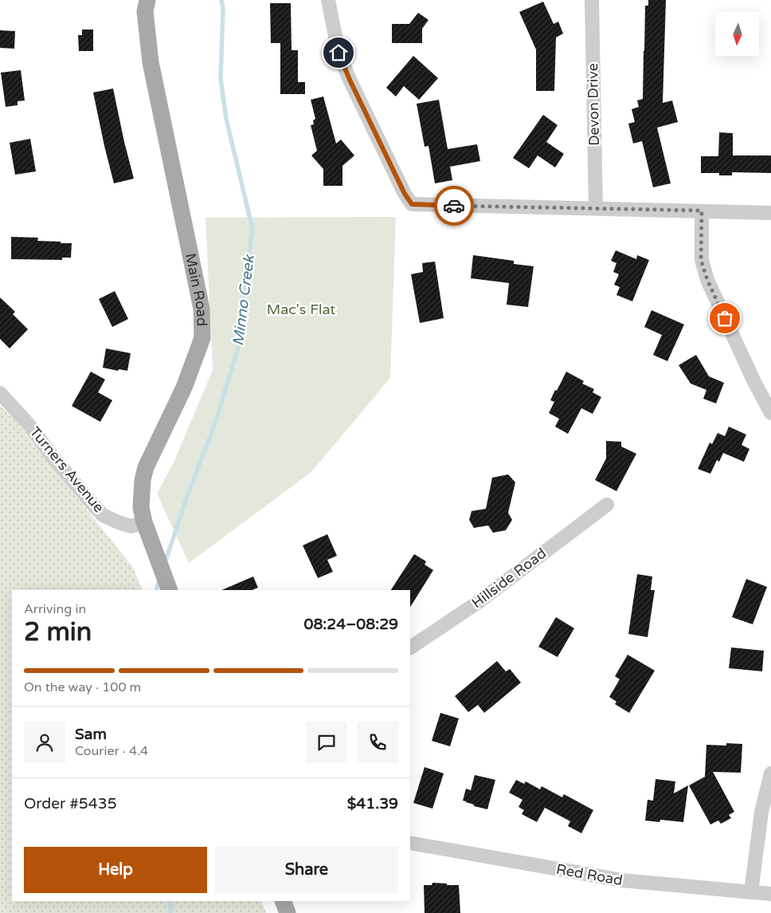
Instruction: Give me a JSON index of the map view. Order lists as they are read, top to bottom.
{
  "streets": {
    "main road": ["Main Road"],
    "street": [
      "Devon Drive",
      "Turners Avenue",
      "Hillside Road",
      "Red Road"
    ]
  },
  "crossings": [
    ["Main Road", "Turners Avenue"]
  ],
  "water": ["Minno Creek"],
  "parks": ["Mac's Flat"],
  "north": "bottom",
  "page": {
    "heading": ["2 min", "Arriving in", "08:24–08:29"],
    "panel": [
      "Sam",
      "Courier · 4.4",
      "Order #5435",
      "$41.39"
    ],
    "bar": "On the way · 100 m",
    "buttons": ["Help", "Share"]
  }
}
